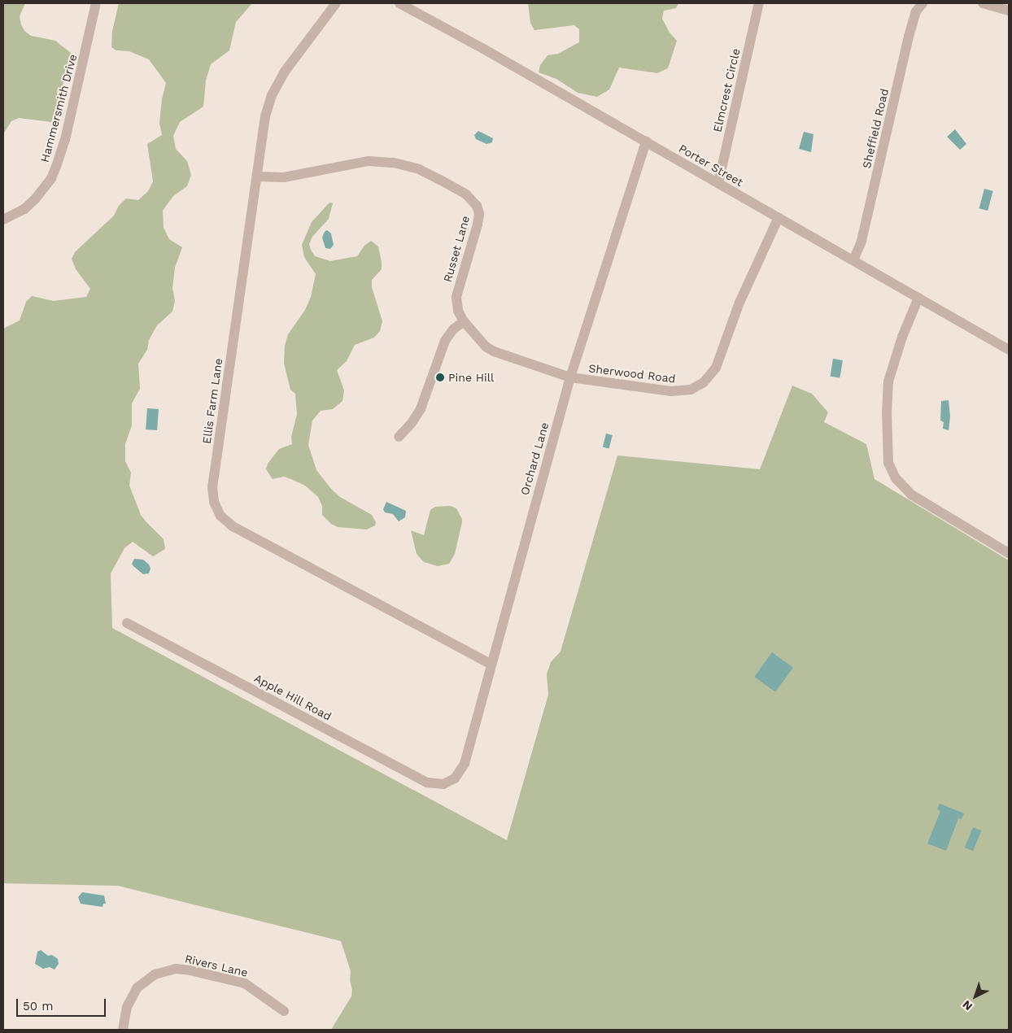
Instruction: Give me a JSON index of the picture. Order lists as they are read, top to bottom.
{
  "streets": {
    "street": [
      "Elmcrest Circle",
      "Hammersmith Drive",
      "Sheffield Road",
      "Porter Street",
      "Russet Lane",
      "Sherwood Road",
      "Ellis Farm Lane",
      "Orchard Lane",
      "Apple Hill Road",
      "Rivers Lane"
    ]
  },
  "crossings": [
    ["Elmcrest Circle", "Porter Street"],
    ["Sheffield Road", "Porter Street"],
    ["Porter Street", "Sherwood Road"],
    ["Porter Street", "Orchard Lane"],
    ["Russet Lane", "Sherwood Road"],
    ["Russet Lane", "Ellis Farm Lane"],
    ["Sherwood Road", "Orchard Lane"],
    ["Ellis Farm Lane", "Orchard Lane"],
    ["Orchard Lane", "Apple Hill Road"]
  ],
  "places": ["Pine Hill"],
  "scale_bar": "50 m",
  "north": "bottom left"
}
